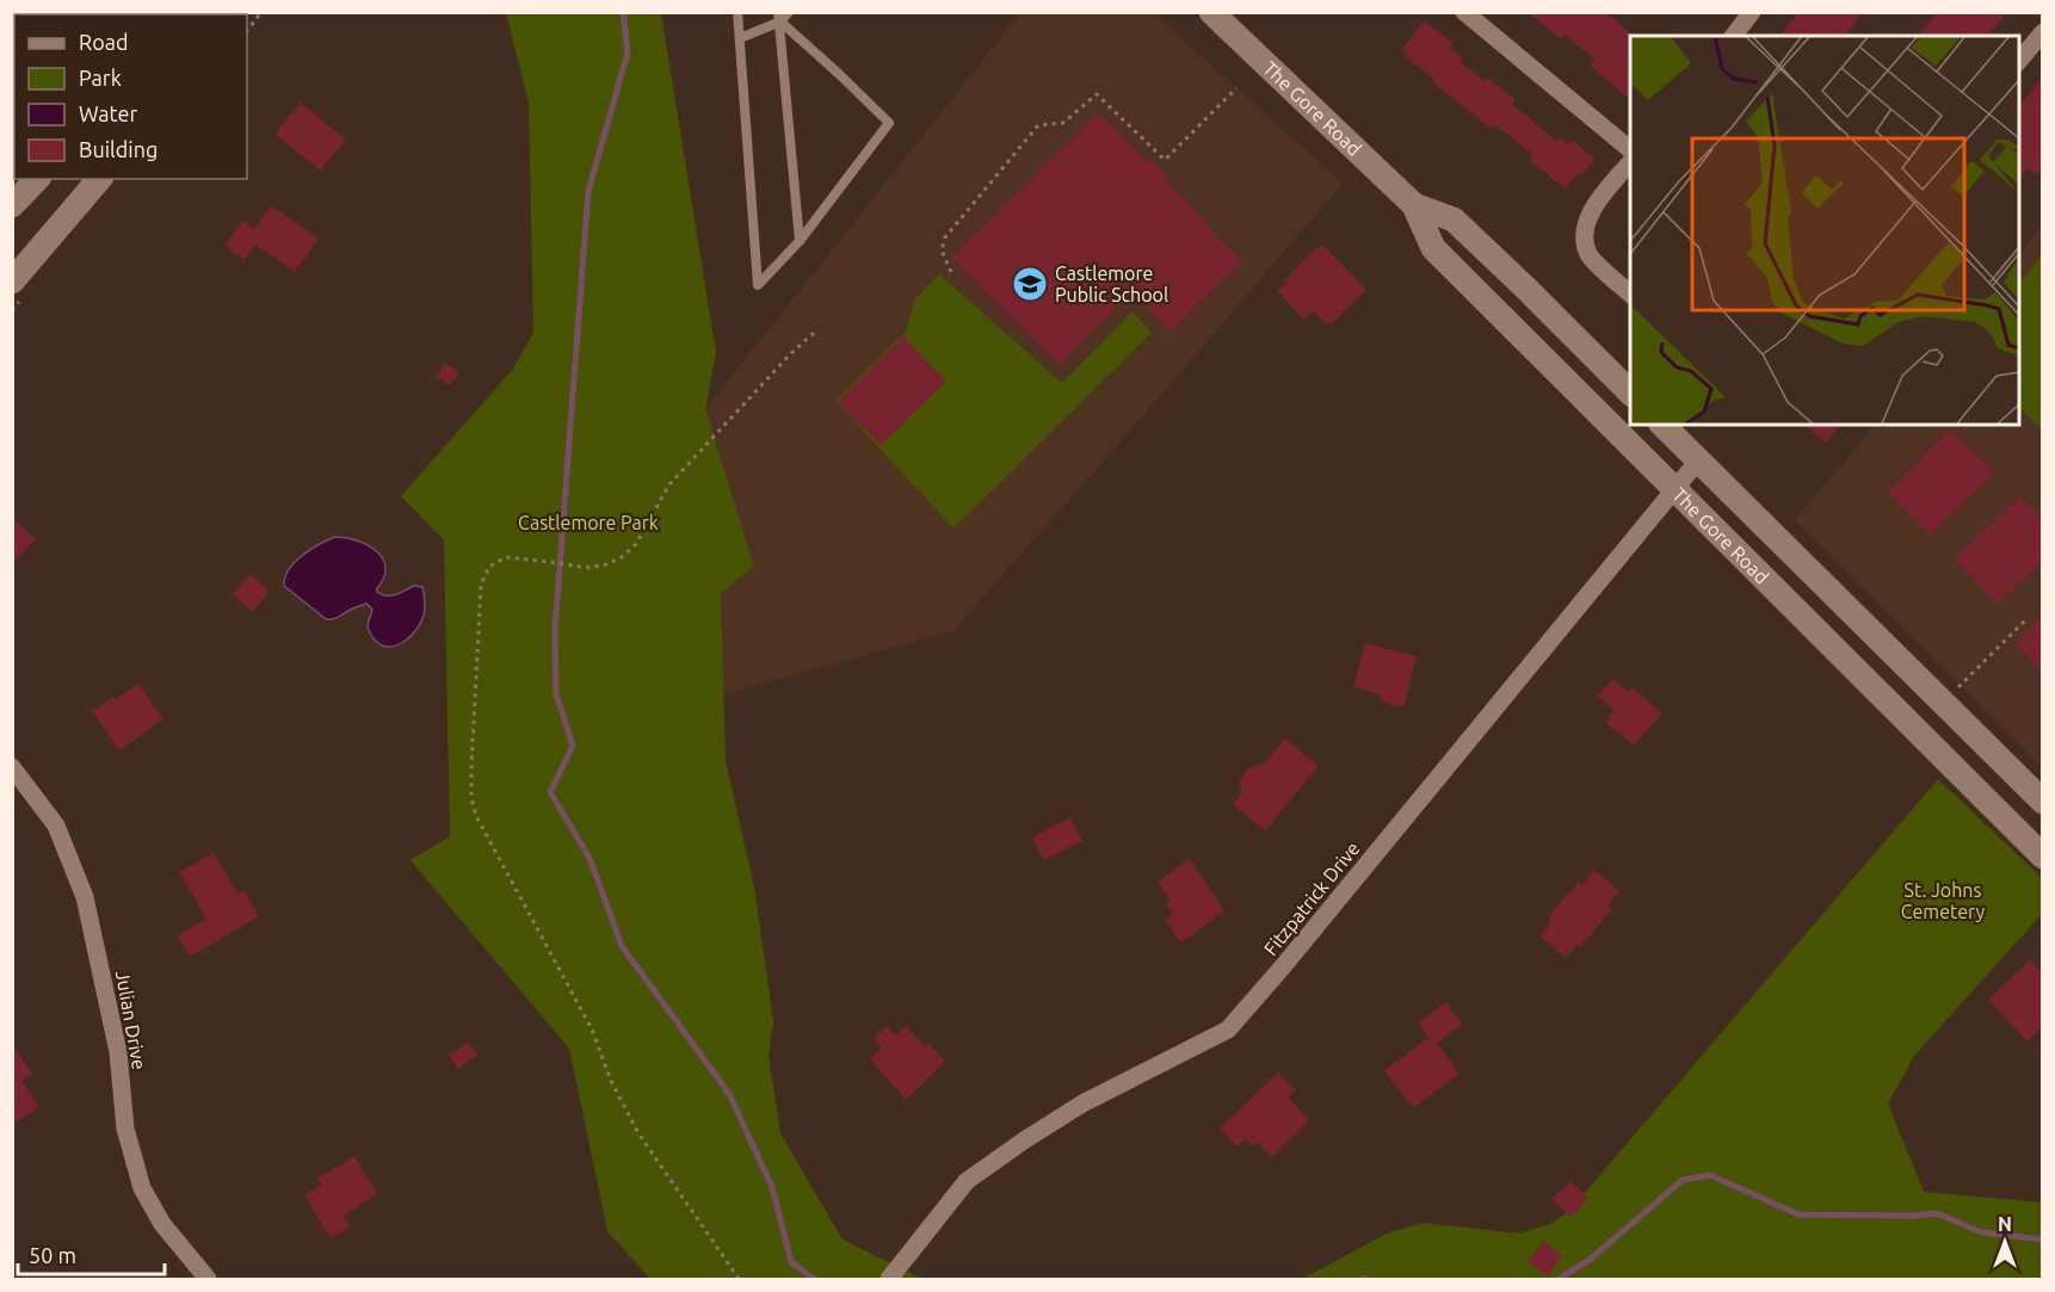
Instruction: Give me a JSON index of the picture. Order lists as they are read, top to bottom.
{
  "streets": {
    "main road": ["The Gore Road"],
    "street": ["Fitzpatrick Drive", "Julian Drive"]
  },
  "crossings": [
    ["The Gore Road", "Fitzpatrick Drive"]
  ],
  "parks": ["Castlemore Park", "St. Johns Cemetery"],
  "places": {
    "school or university": ["Castlemore Public School"]
  },
  "legend": [
    "Road",
    "Park",
    "Water",
    "Building"
  ],
  "scale_bar": "50 m",
  "north": "top"
}
